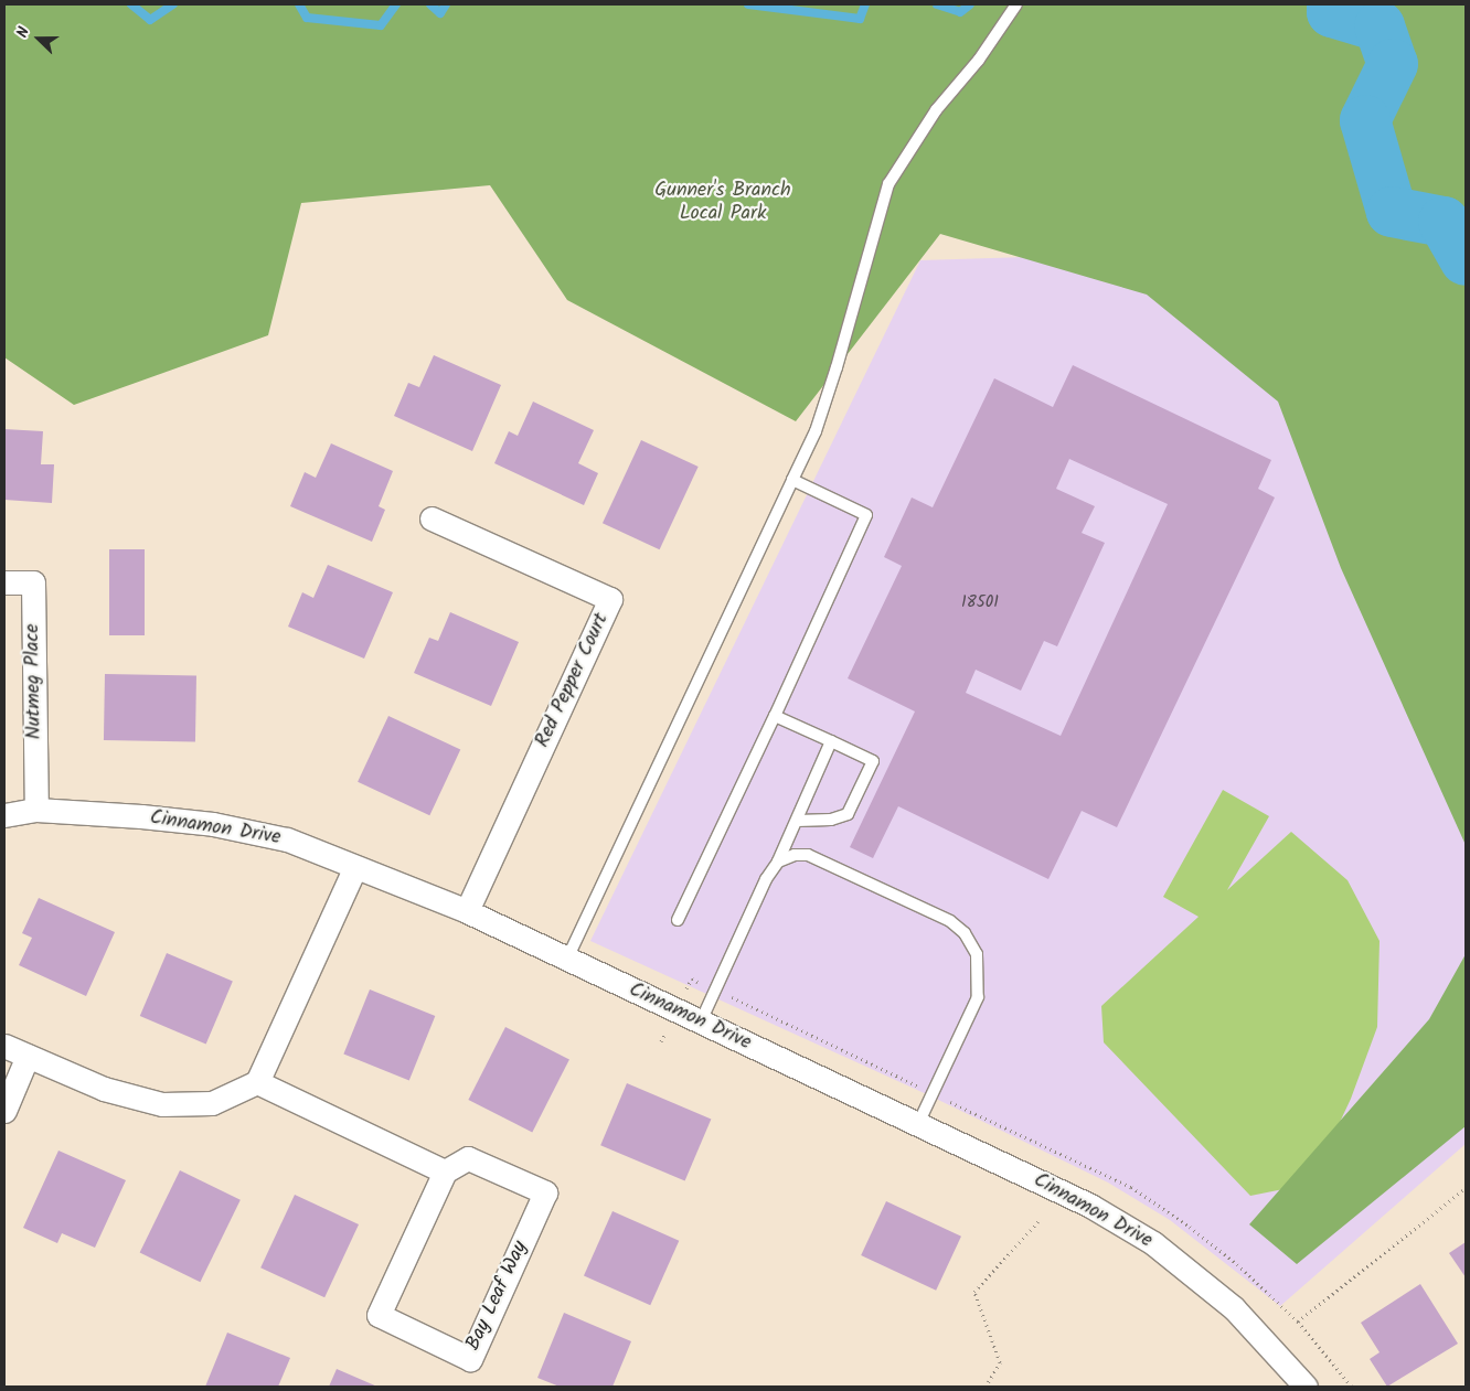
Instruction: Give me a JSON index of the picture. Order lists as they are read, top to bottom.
{
  "streets": {
    "street": [
      "Red Pepper Court",
      "Nutmeg Place",
      "Cinnamon Drive",
      "Bay Leaf Way"
    ]
  },
  "crossings": [
    ["Red Pepper Court", "Cinnamon Drive"],
    ["Nutmeg Place", "Cinnamon Drive"]
  ],
  "parks": ["Gunner's Branch Local Park"],
  "house_numbers": ["18501"],
  "north": "left"
}
